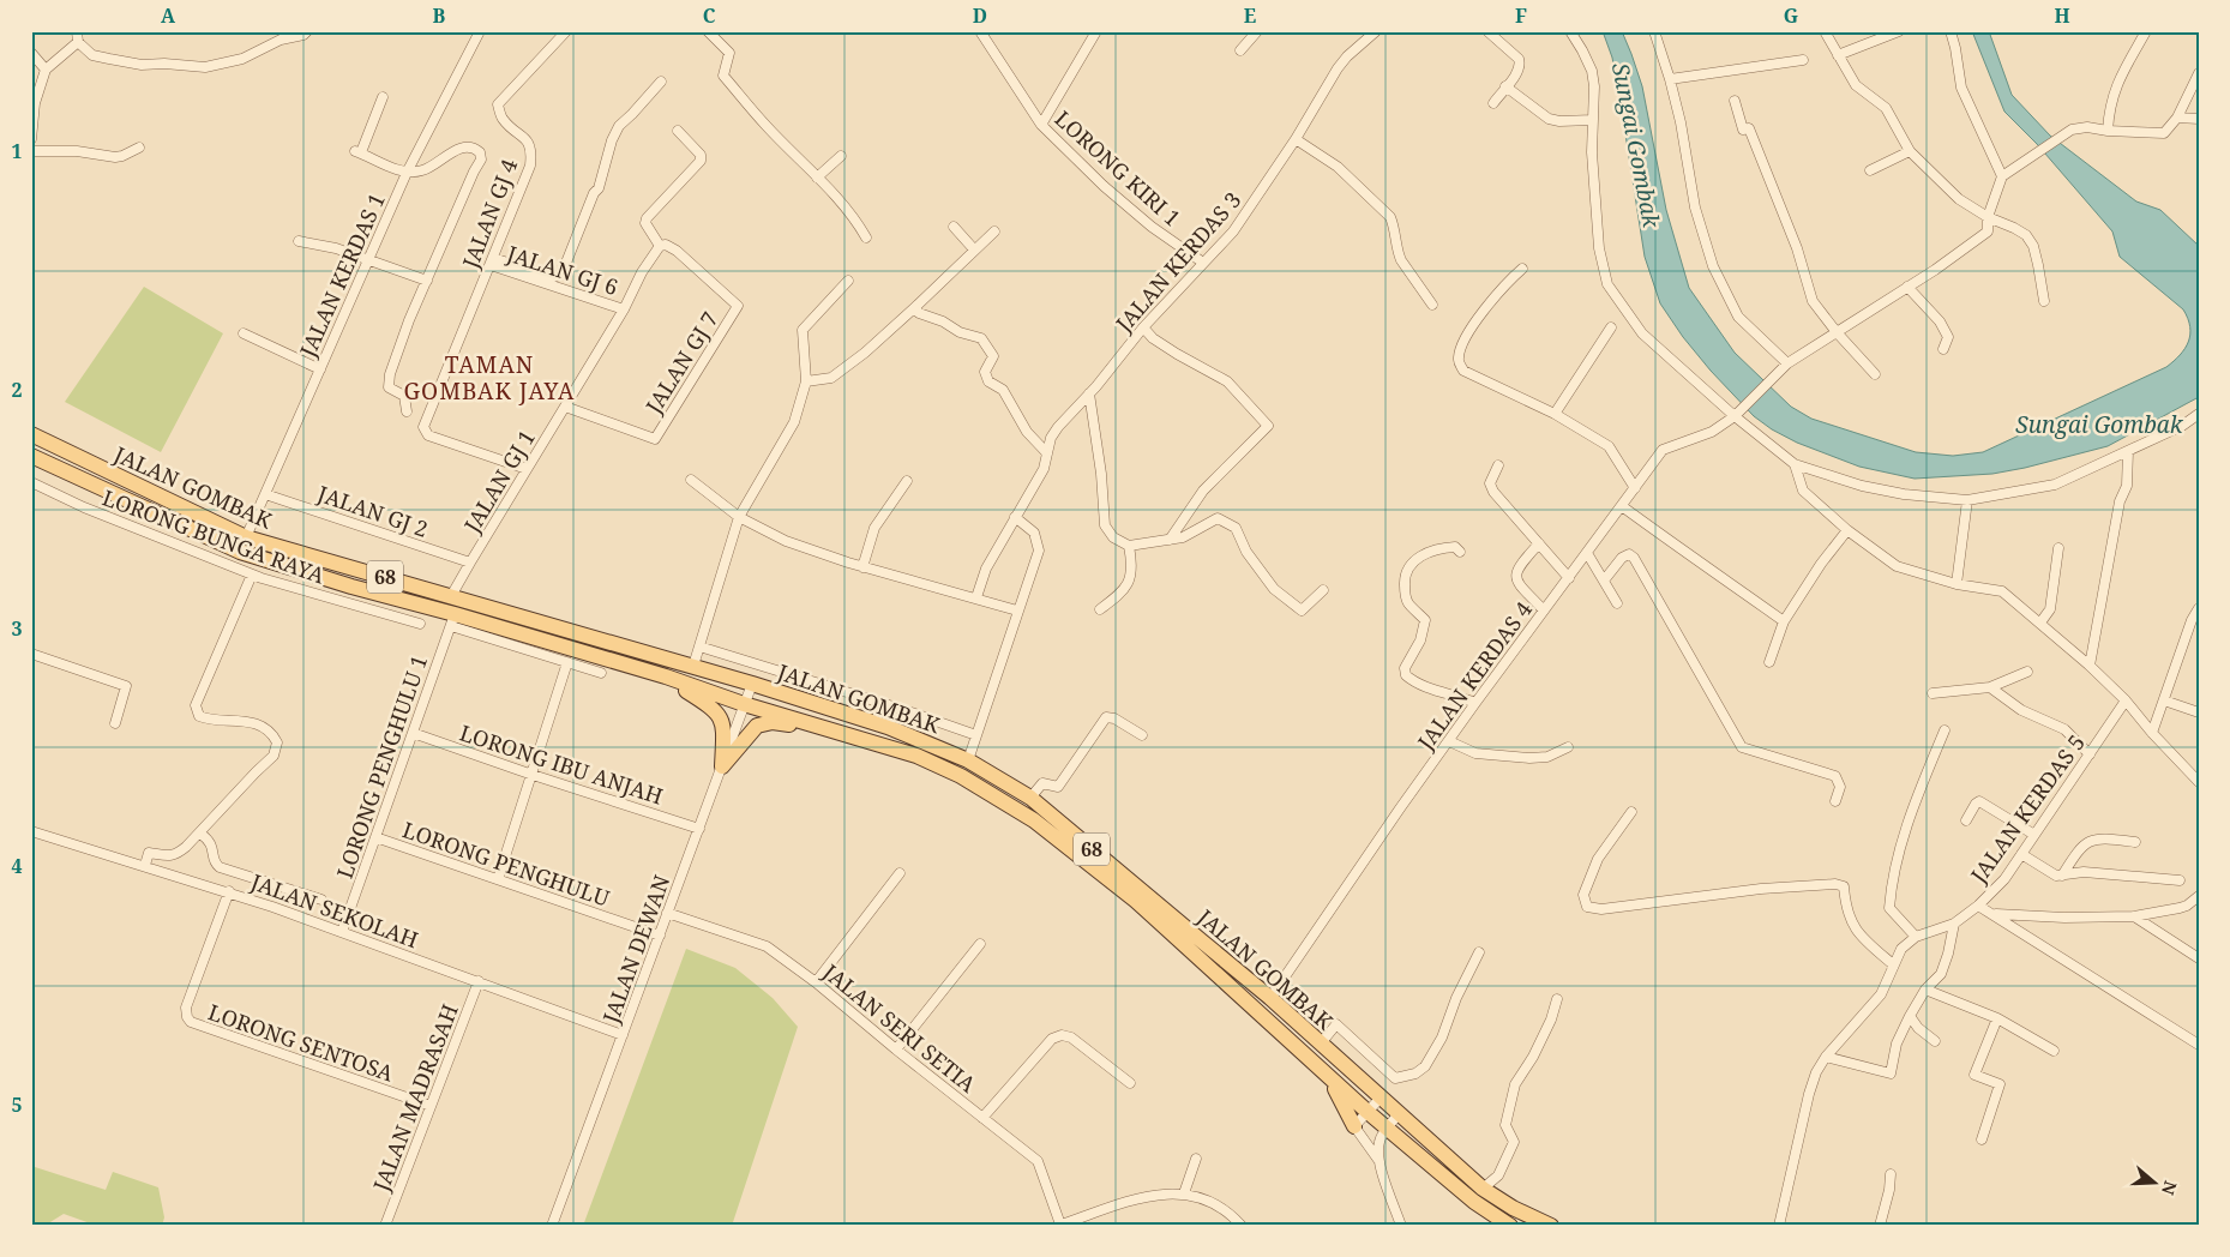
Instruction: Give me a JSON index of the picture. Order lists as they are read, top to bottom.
{
  "streets": {
    "main road": ["JALAN GOMBAK", "68"],
    "street": [
      "LORONG KIRI 1",
      "JALAN GJ 4",
      "JALAN KERDAS 3",
      "JALAN GJ 6",
      "JALAN KERDAS 1",
      "JALAN GJ 7",
      "JALAN GJ 1",
      "JALAN GJ 2",
      "LORONG BUNGA RAYA",
      "JALAN KERDAS 4",
      "LORONG IBU ANJAH",
      "LORONG PENGHULU 1",
      "JALAN KERDAS 5",
      "LORONG PENGHULU",
      "JALAN SEKOLAH",
      "JALAN DEWAN",
      "JALAN SERI SETIA",
      "LORONG SENTOSA",
      "JALAN MADRASAH"
    ]
  },
  "crossings": [
    ["LORONG KIRI 1", "JALAN KERDAS 3"],
    ["JALAN GJ 4", "JALAN GJ 6"],
    ["JALAN GJ 4", "JALAN GJ 1"],
    ["JALAN GJ 6", "JALAN GJ 1"],
    ["JALAN KERDAS 1", "JALAN GOMBAK"],
    ["JALAN KERDAS 1", "JALAN GJ 2"],
    ["JALAN GJ 7", "JALAN GJ 1"],
    ["JALAN GJ 1", "JALAN GOMBAK"],
    ["JALAN GJ 1", "JALAN GJ 2"],
    ["JALAN GOMBAK", "JALAN KERDAS 4"],
    ["JALAN GOMBAK", "LORONG PENGHULU 1"],
    ["JALAN GOMBAK", "JALAN DEWAN"],
    ["LORONG IBU ANJAH", "LORONG PENGHULU 1"],
    ["LORONG IBU ANJAH", "JALAN DEWAN"],
    ["LORONG PENGHULU 1", "LORONG PENGHULU"],
    ["LORONG PENGHULU 1", "JALAN SEKOLAH"],
    ["LORONG PENGHULU", "JALAN DEWAN"],
    ["JALAN SEKOLAH", "JALAN DEWAN"],
    ["JALAN SEKOLAH", "LORONG SENTOSA"],
    ["JALAN SEKOLAH", "JALAN MADRASAH"],
    ["JALAN DEWAN", "JALAN SERI SETIA"],
    ["LORONG SENTOSA", "JALAN MADRASAH"]
  ],
  "districts": ["TAMAN GOMBAK JAYA"],
  "water": ["Sungai Gombak"],
  "north": "right",
  "grid": {
    "columns": [
      "A",
      "B",
      "C",
      "D",
      "E",
      "F",
      "G",
      "H"
    ],
    "rows": [
      "1",
      "2",
      "3",
      "4",
      "5"
    ]
  }
}
